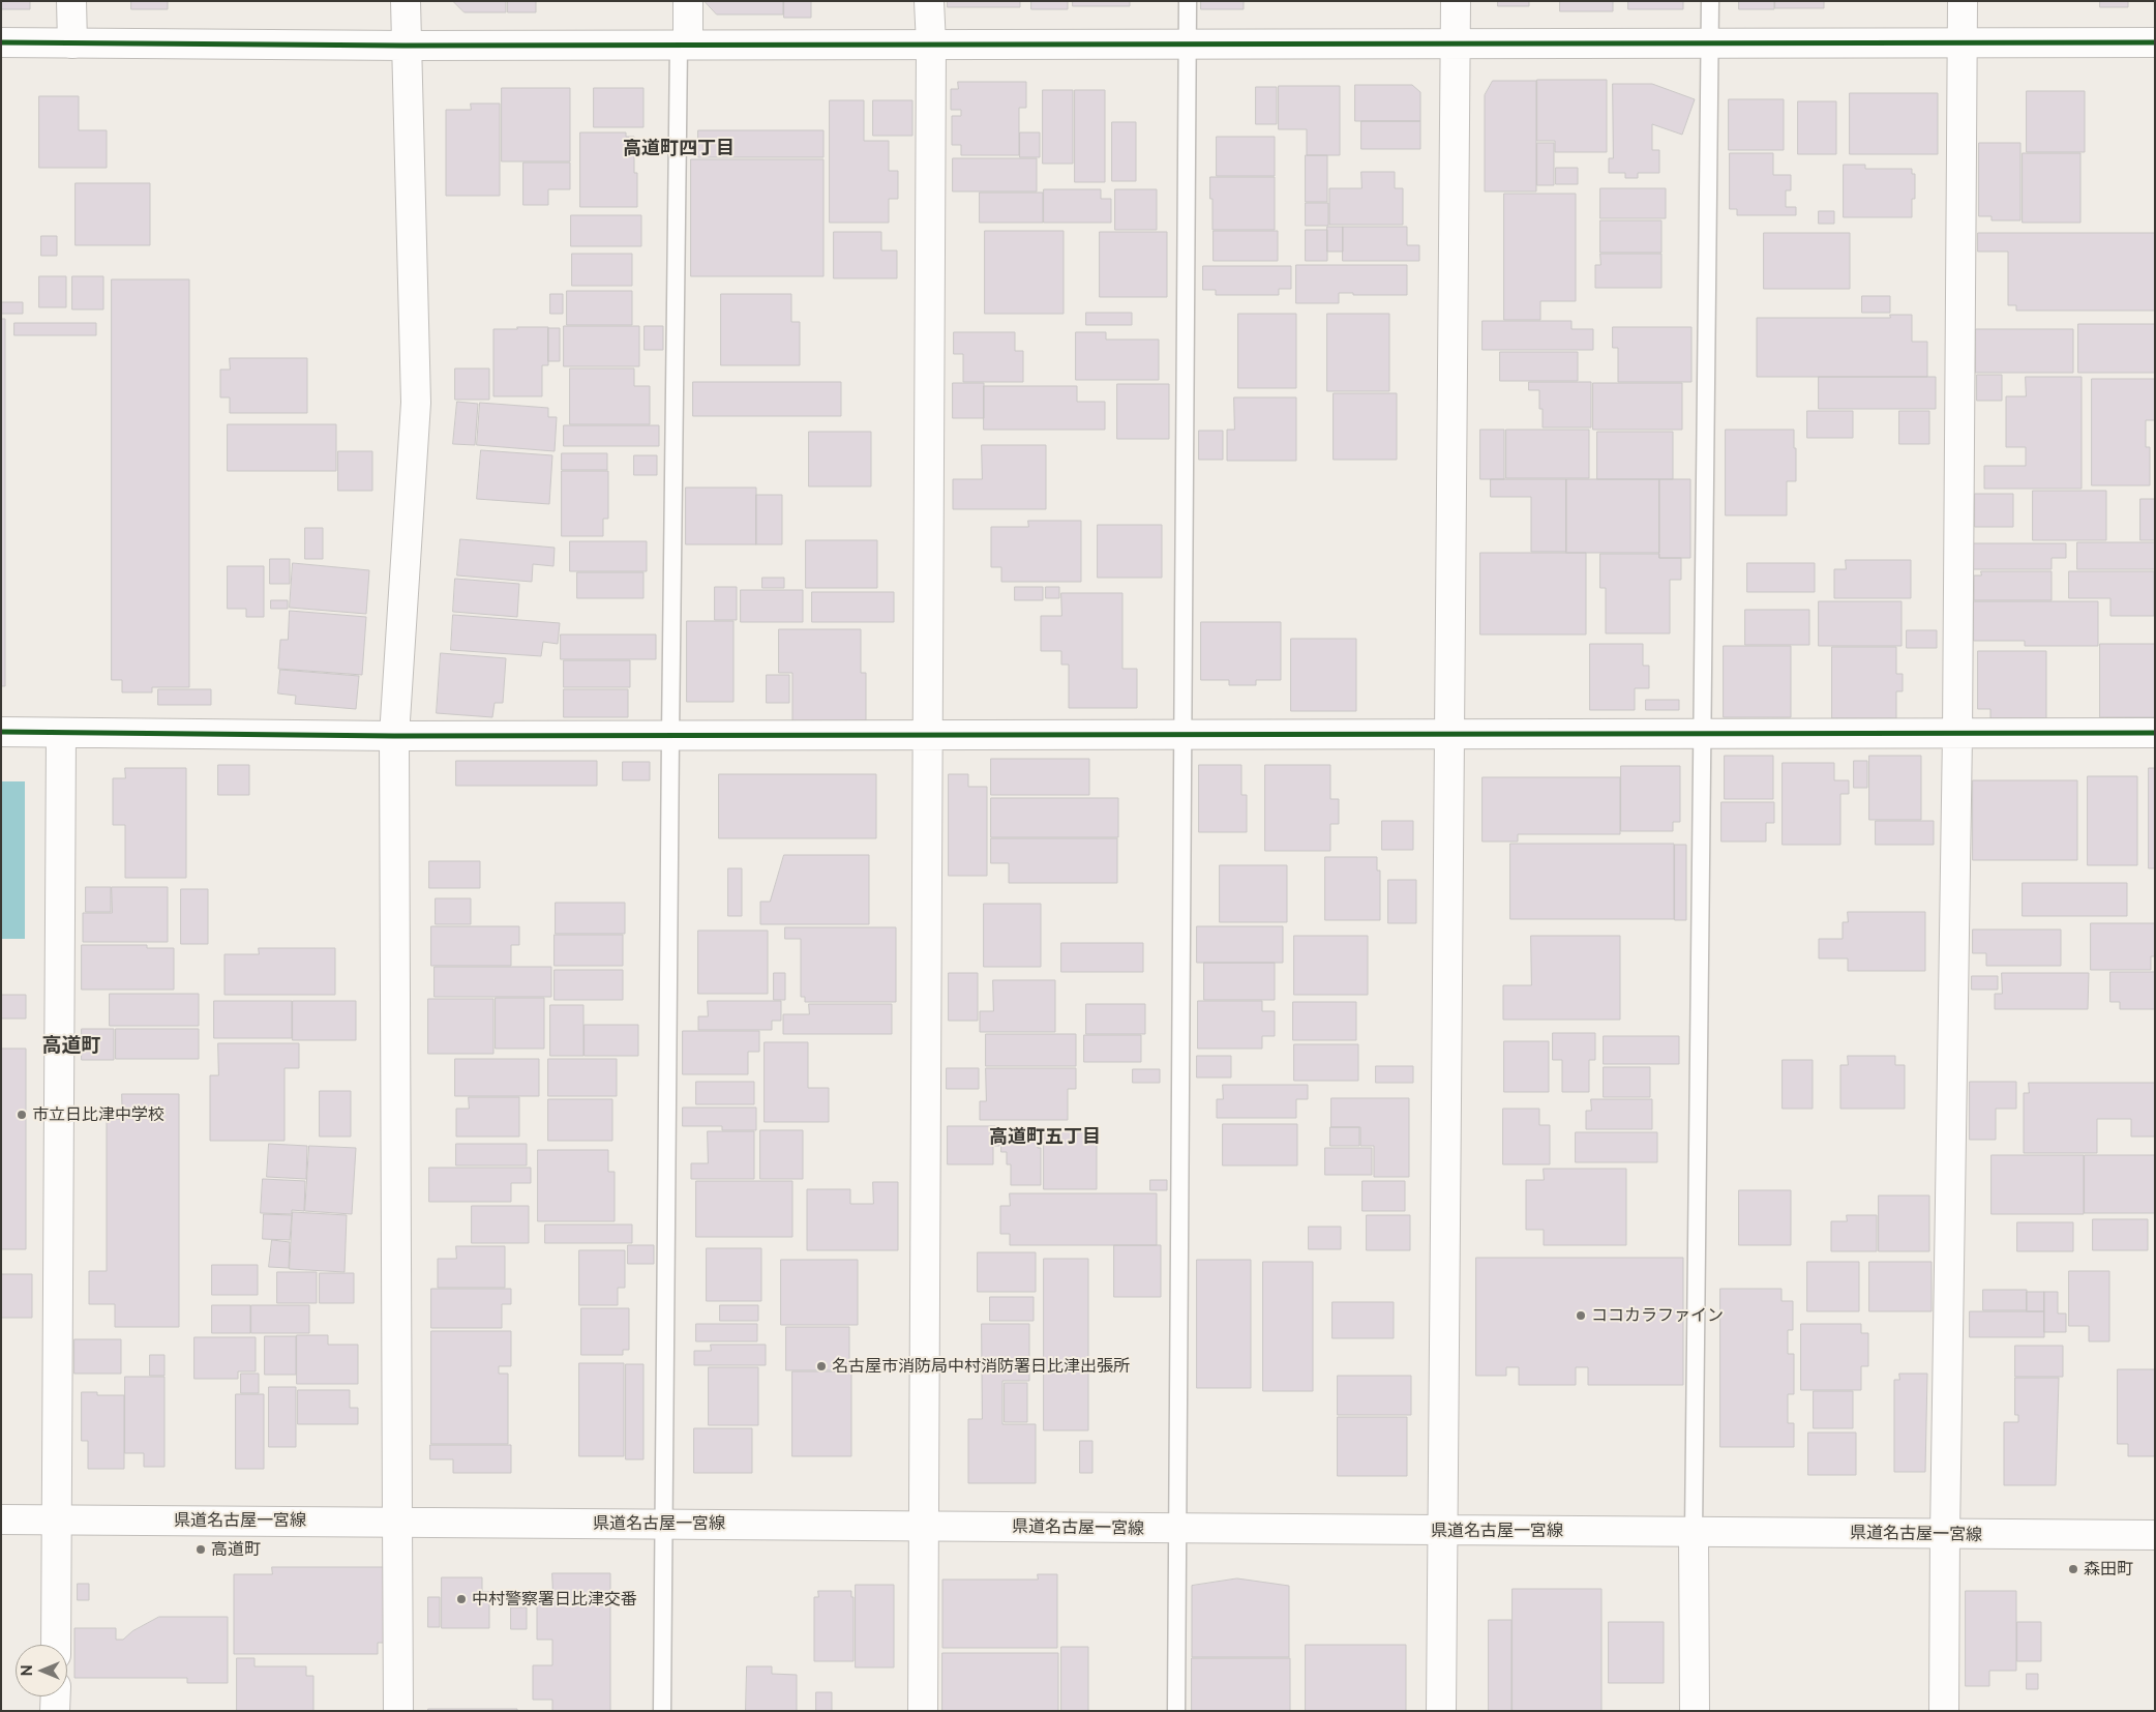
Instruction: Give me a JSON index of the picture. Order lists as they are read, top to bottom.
{
  "streets": {
    "street": ["県道名古屋一宮線"]
  },
  "districts": ["高道町四丁目", "高道町", "高道町五丁目"],
  "places": [
    "市立日比津中学校",
    "ココカラファイン",
    "名古屋市消防局中村消防署日比津出張所",
    "高道町",
    "森田町",
    "中村警察署日比津交番"
  ],
  "north": "left"
}
